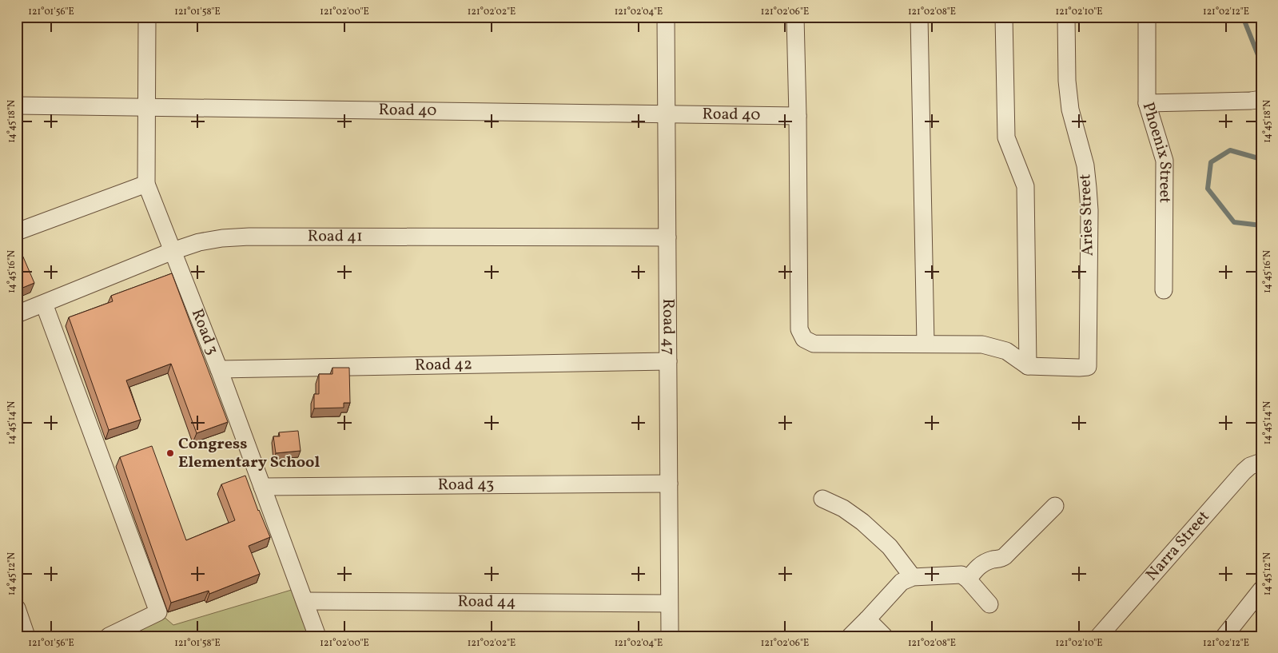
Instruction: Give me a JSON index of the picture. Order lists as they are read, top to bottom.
{
  "streets": {
    "street": [
      "Road 40",
      "Phoenix Street",
      "Aries Street",
      "Road 41",
      "Road 47",
      "Road 3",
      "Road 42",
      "Road 43",
      "Narra Street",
      "Road 44"
    ]
  },
  "crossings": [
    ["Road 40", "Road 47"],
    ["Road 40", "Road 3"],
    ["Road 41", "Road 47"],
    ["Road 41", "Road 3"],
    ["Road 47", "Road 42"],
    ["Road 47", "Road 43"],
    ["Road 47", "Road 44"],
    ["Road 3", "Road 42"],
    ["Road 3", "Road 43"],
    ["Road 3", "Road 44"]
  ],
  "places": ["Congress Elementary School"],
  "coordinates": [
    "121°01'56\"E",
    "121°01'58\"E",
    "121°02'00\"E",
    "121°02'02\"E",
    "121°02'04\"E",
    "121°02'06\"E",
    "121°02'08\"E",
    "121°02'10\"E",
    "121°02'12\"E",
    "14°45'18\"N",
    "14°45'16\"N",
    "14°45'14\"N",
    "14°45'12\"N"
  ]
}
